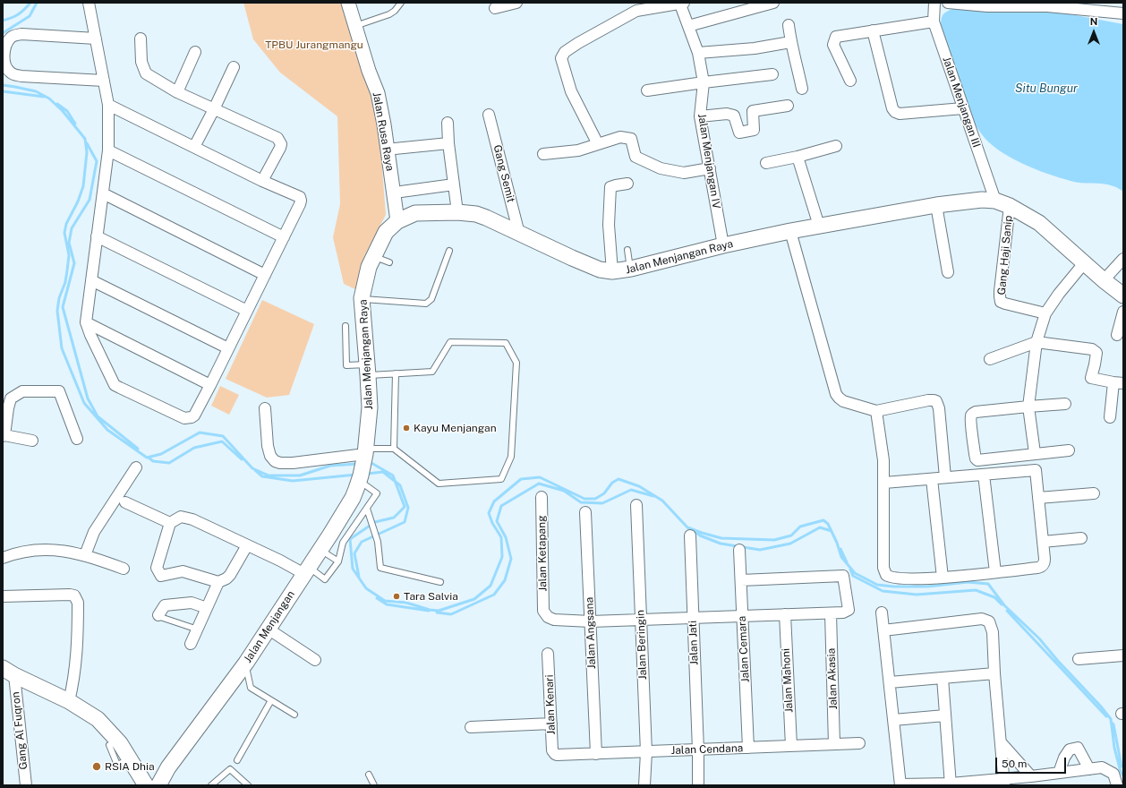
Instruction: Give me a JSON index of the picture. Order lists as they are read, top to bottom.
{
  "streets": {
    "main road": ["Jalan Menjangan Raya", "Jalan Menjangan"],
    "street": [
      "Jalan Menjangan III",
      "Jalan Rusa Raya",
      "Jalan Menjangan IV",
      "Gang Semit",
      "Gang Haji Sanip",
      "Jalan Ketapang",
      "Jalan Angsana",
      "Jalan Jati",
      "Jalan Beringin",
      "Jalan Cemara",
      "Jalan Akasia",
      "Jalan Mahoni",
      "Jalan Kenari",
      "Gang Al Fuqron",
      "Jalan Cendana"
    ]
  },
  "crossings": [
    ["Jalan Menjangan III", "Jalan Menjangan Raya"],
    ["Jalan Rusa Raya", "Jalan Menjangan Raya"],
    ["Jalan Menjangan IV", "Jalan Menjangan Raya"],
    ["Gang Semit", "Jalan Menjangan Raya"],
    ["Gang Haji Sanip", "Jalan Menjangan Raya"],
    ["Jalan Menjangan Raya", "Jalan Menjangan"],
    ["Jalan Ketapang", "Jalan Angsana"],
    ["Jalan Angsana", "Jalan Cendana"],
    ["Jalan Jati", "Jalan Cendana"],
    ["Jalan Beringin", "Jalan Cendana"],
    ["Jalan Cemara", "Jalan Cendana"],
    ["Jalan Akasia", "Jalan Cendana"],
    ["Jalan Mahoni", "Jalan Cendana"],
    ["Jalan Kenari", "Jalan Cendana"]
  ],
  "water": ["Situ Bungur"],
  "parks": ["TPBU Jurangmangu"],
  "places": ["Kayu Menjangan", "Tara Salvia", "RSIA Dhia"],
  "scale_bar": "50 m",
  "north": "top"
}
